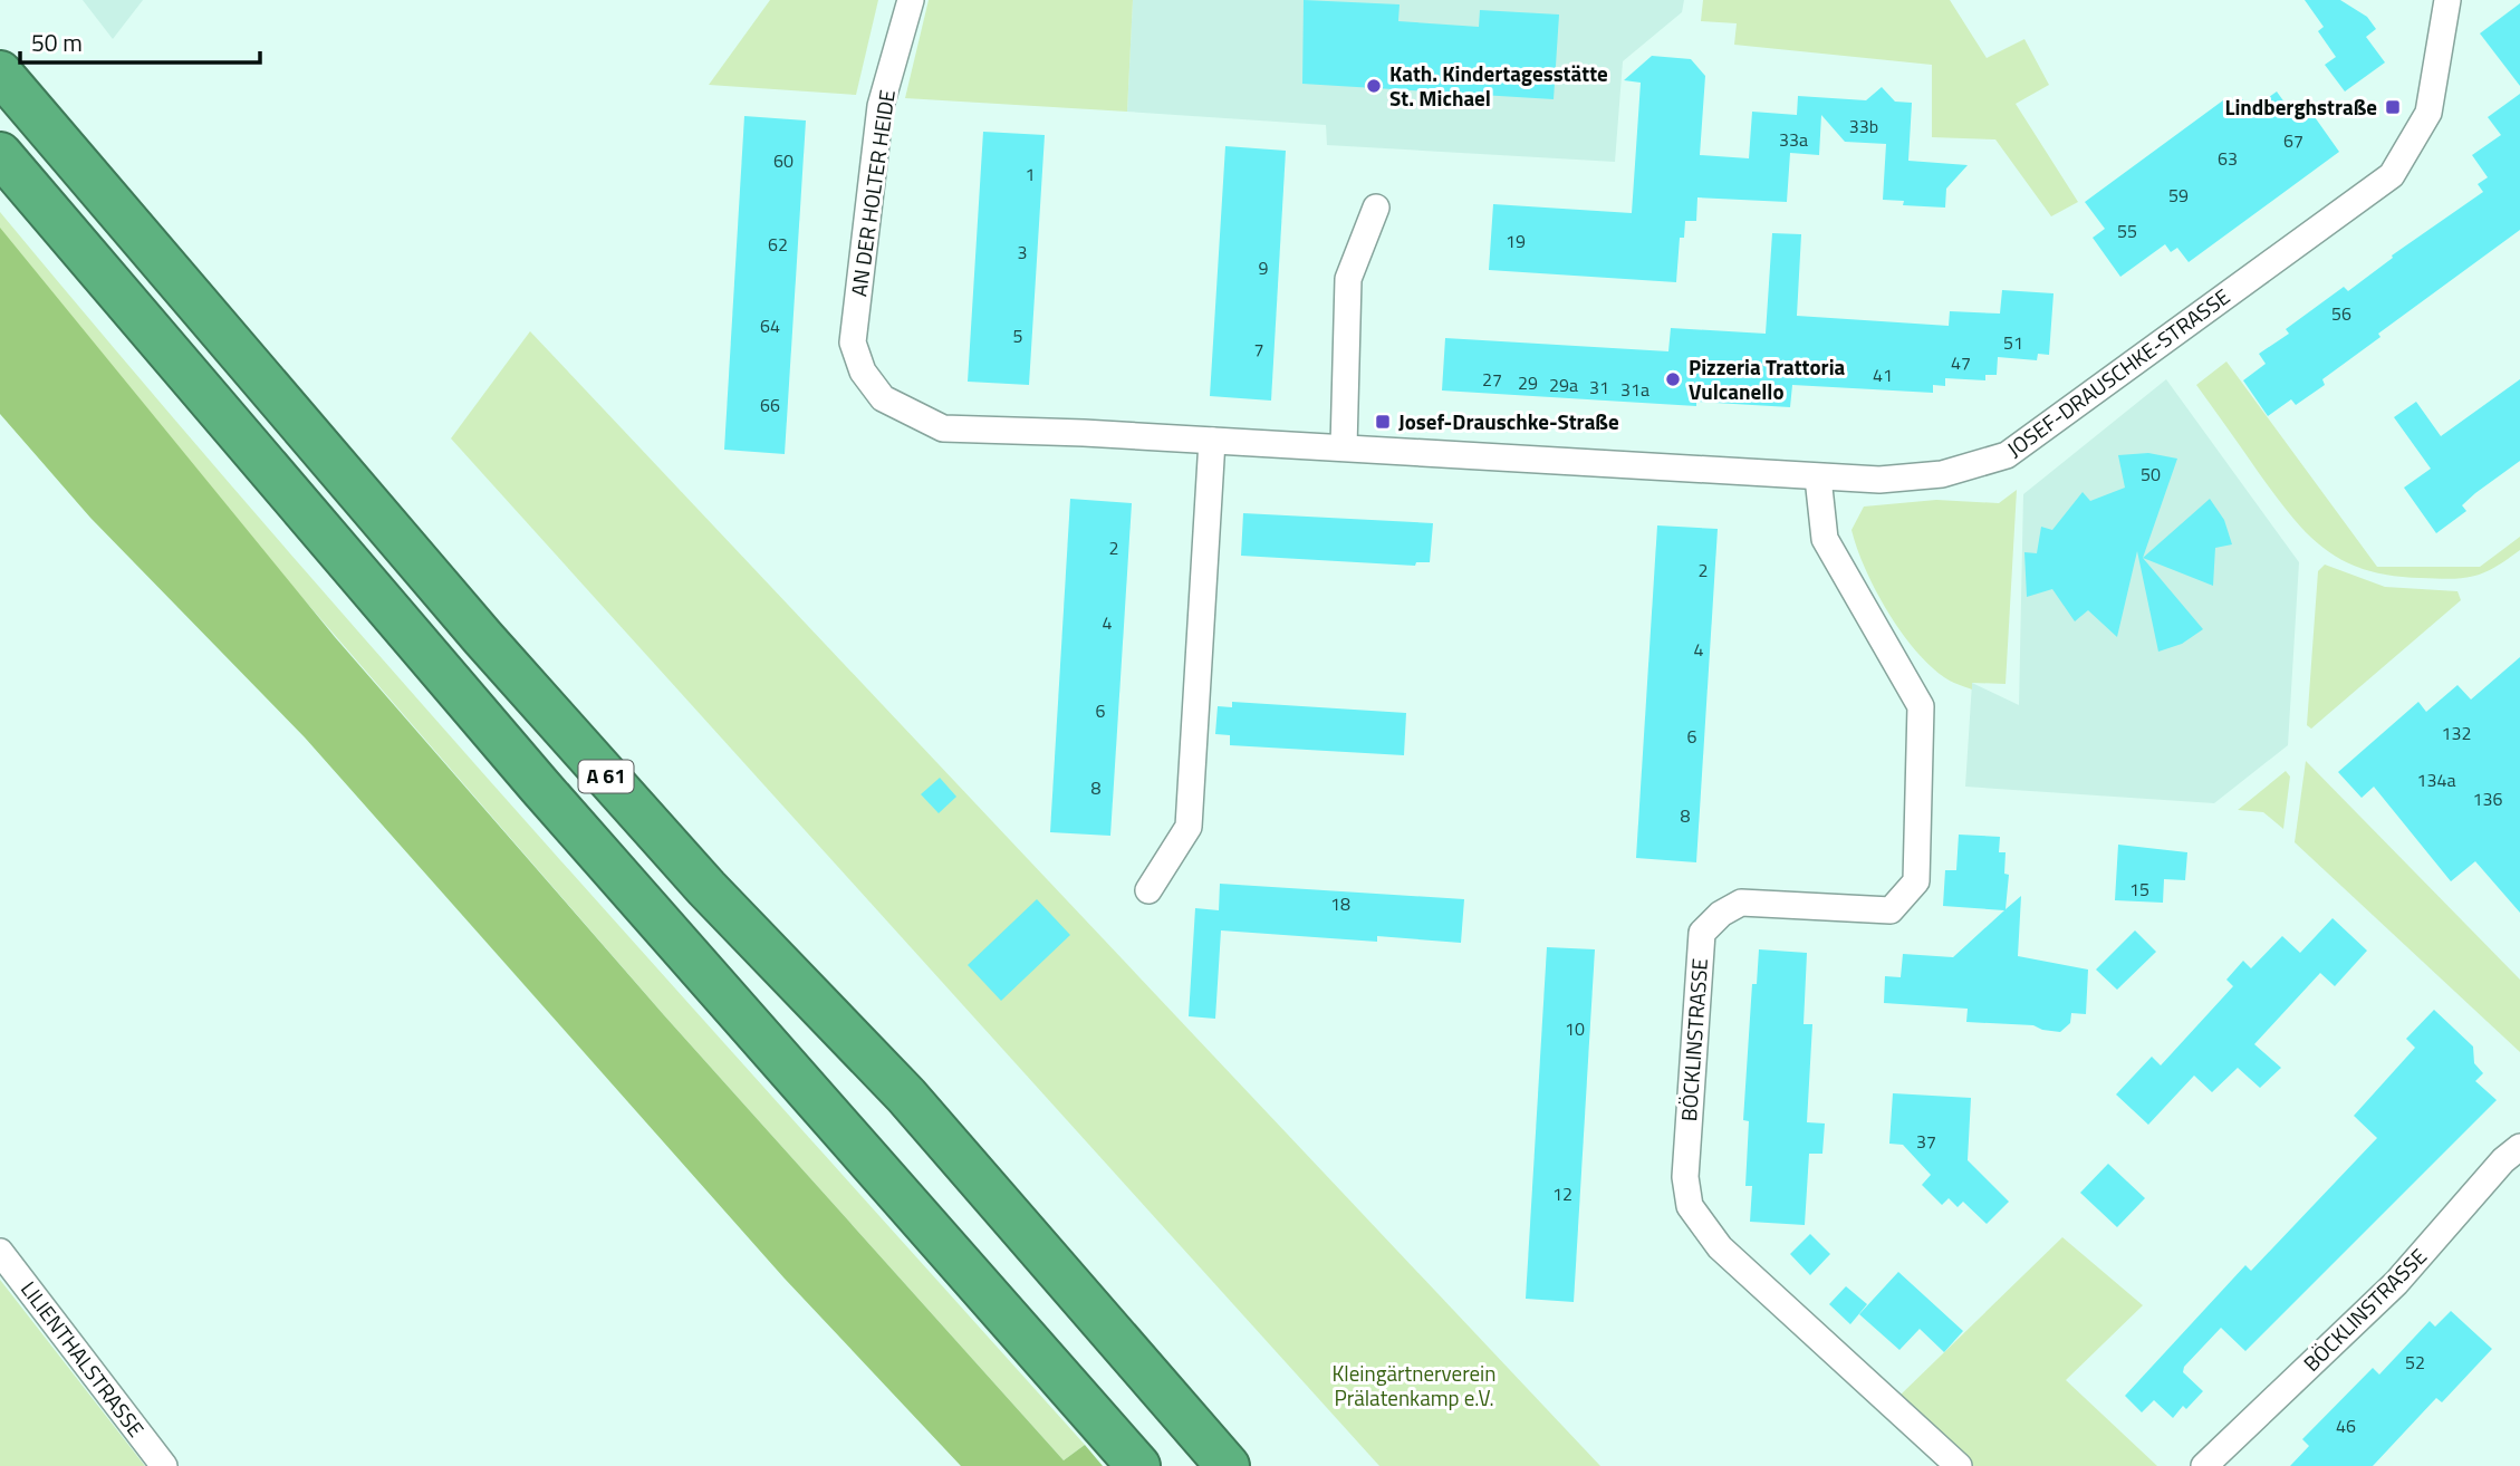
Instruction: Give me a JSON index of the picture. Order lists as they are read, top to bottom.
{
  "streets": {
    "highway": ["A 61"],
    "street": [
      "AN DER HOLTER HEIDE",
      "JOSEF-DRAUSCHKE-STRASSE",
      "BÖCKLINSTRASSE",
      "LILIENTHALSTRASSE"
    ]
  },
  "crossings": [
    ["AN DER HOLTER HEIDE", "JOSEF-DRAUSCHKE-STRASSE"],
    ["JOSEF-DRAUSCHKE-STRASSE", "BÖCKLINSTRASSE"]
  ],
  "parks": ["Kleingärtnerverein Prälatenkamp e.V."],
  "places": {
    "other": ["Kath. Kindertagesstätte St. Michael", "Pizzeria Trattoria Vulcanello"],
    "transit": ["Lindberghstraße", "Josef-Drauschke-Straße"]
  },
  "house_numbers": [
    "33b",
    "33a",
    "67",
    "63",
    "60",
    "1",
    "59",
    "55",
    "19",
    "62",
    "3",
    "9",
    "56",
    "64",
    "5",
    "51",
    "7",
    "47",
    "41",
    "27",
    "29",
    "29a",
    "31",
    "31a",
    "66",
    "50",
    "2",
    "2",
    "4",
    "4",
    "6",
    "132",
    "6",
    "134a",
    "8",
    "136",
    "8",
    "15",
    "18",
    "10",
    "37",
    "12",
    "52",
    "46"
  ],
  "scale_bar": "50 m"
}
